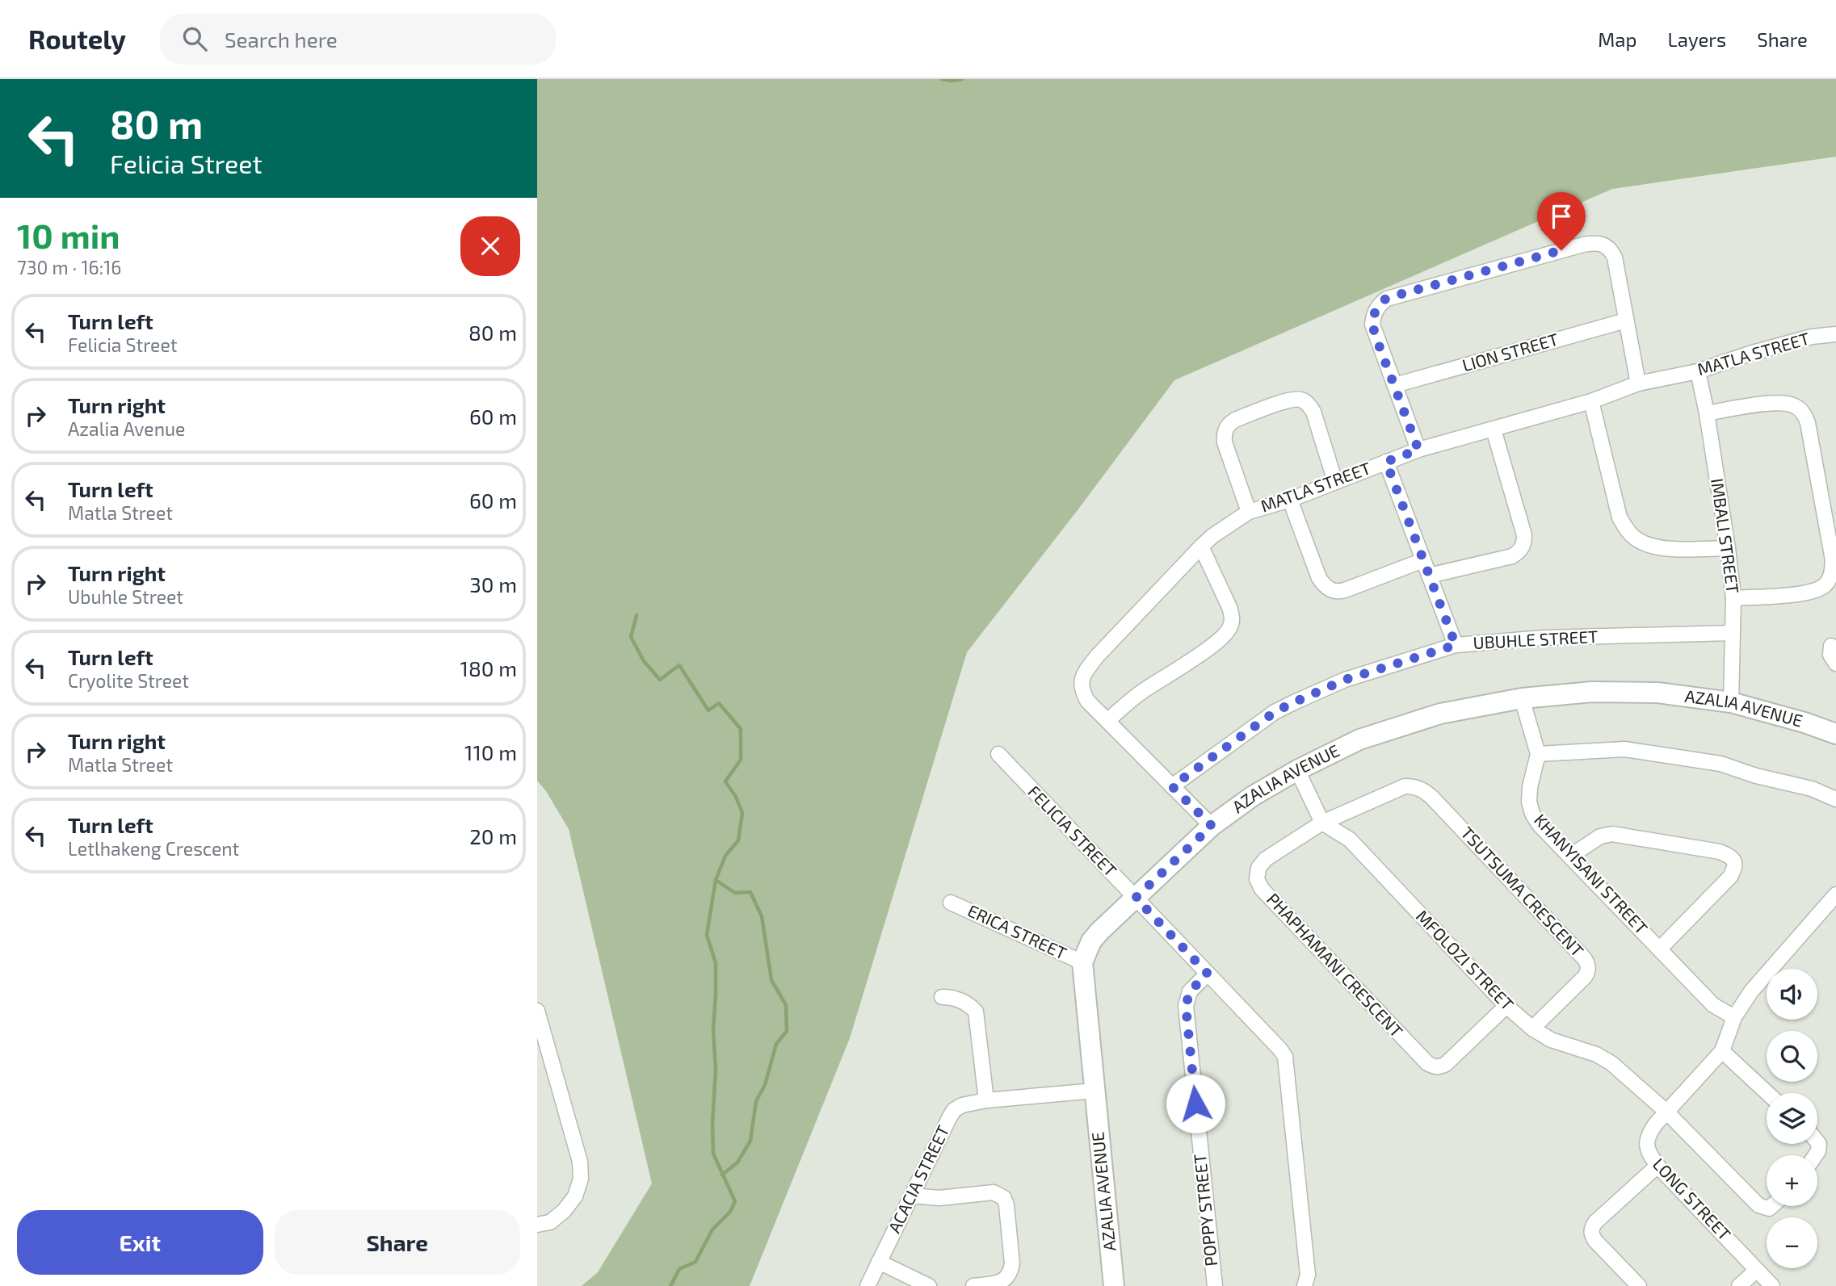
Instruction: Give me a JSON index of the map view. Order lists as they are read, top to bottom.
{
  "streets": {
    "street": [
      "LION STREET",
      "MATLA STREET",
      "IMBALI STREET",
      "UBUHLE STREET",
      "AZALIA AVENUE",
      "FELICIA STREET",
      "KHANYISANI STREET",
      "TSUTSUMA CRESCENT",
      "ERICA STREET",
      "MFOLOZI STREET",
      "PHAPHAMANI CRESCENT",
      "ACACIA STREET",
      "LONG STREET",
      "POPPY STREET"
    ]
  },
  "crossings": [
    ["MATLA STREET", "IMBALI STREET"],
    ["MATLA STREET", "UBUHLE STREET"],
    ["MATLA STREET", "AZALIA AVENUE"],
    ["IMBALI STREET", "UBUHLE STREET"],
    ["IMBALI STREET", "AZALIA AVENUE"],
    ["AZALIA AVENUE", "FELICIA STREET"],
    ["AZALIA AVENUE", "ERICA STREET"],
    ["AZALIA AVENUE", "ACACIA STREET"],
    ["FELICIA STREET", "POPPY STREET"],
    ["KHANYISANI STREET", "LONG STREET"],
    ["TSUTSUMA CRESCENT", "MFOLOZI STREET"],
    ["TSUTSUMA CRESCENT", "PHAPHAMANI CRESCENT"],
    ["MFOLOZI STREET", "PHAPHAMANI CRESCENT"],
    ["MFOLOZI STREET", "LONG STREET"]
  ],
  "page": {
    "header": "Routely",
    "search": "Search here",
    "nav": ["Map", "Layers", "Share"],
    "turn": ["80 m", "Felicia Street"],
    "heading": ["10 min", "730 m · 16:16"],
    "list": [
      {
        "name": "Turn left",
        "note": "Felicia Street",
        "value": "80 m"
      },
      {
        "name": "Turn right",
        "note": "Azalia Avenue",
        "value": "60 m"
      },
      {
        "name": "Turn left",
        "note": "Matla Street",
        "value": "60 m"
      },
      {
        "name": "Turn right",
        "note": "Ubuhle Street",
        "value": "30 m"
      },
      {
        "name": "Turn left",
        "note": "Cryolite Street",
        "value": "180 m"
      },
      {
        "name": "Turn right",
        "note": "Matla Street",
        "value": "110 m"
      },
      {
        "name": "Turn left",
        "note": "Letlhakeng Crescent",
        "value": "20 m"
      }
    ],
    "map_buttons": ["+", "−"],
    "buttons": ["Exit", "Share"]
  }
}
